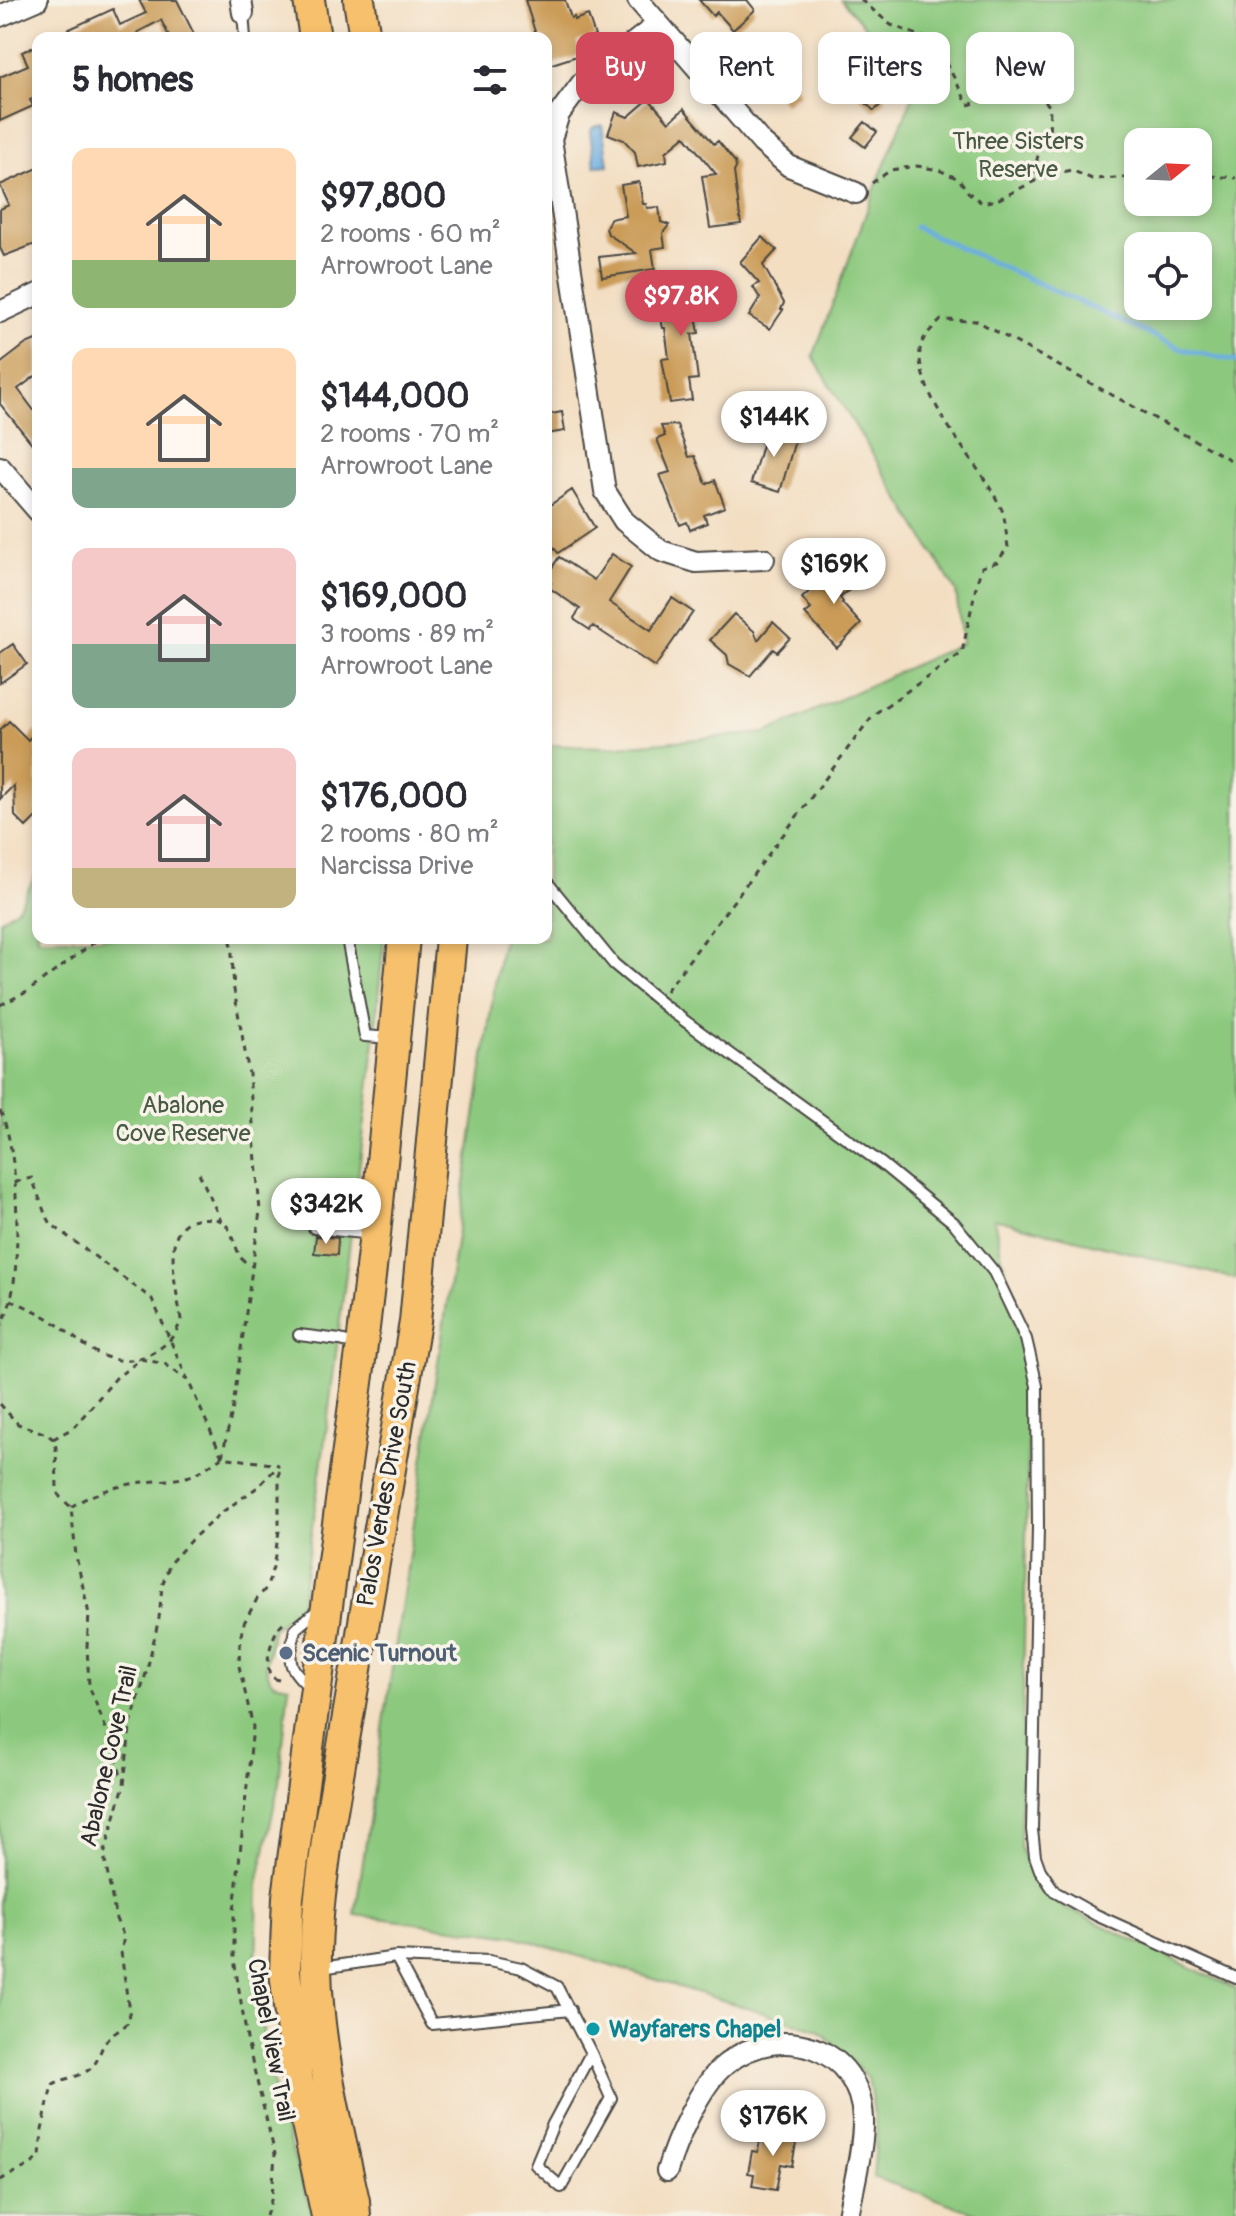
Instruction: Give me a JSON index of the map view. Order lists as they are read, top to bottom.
{
  "streets": {
    "main road": ["Palos Verdes Drive South"],
    "path": ["Abalone Cove Trail", "Chapel View Trail"]
  },
  "crossings": [
    ["Abalone Cove Trail", "Chapel View Trail"]
  ],
  "parks": ["Three Sisters Reserve", "Abalone Cove Reserve"],
  "places": ["Scenic Turnout", "Wayfarers Chapel"],
  "north": "right",
  "page": {
    "chip": [
      "Buy",
      "Rent",
      "Filters",
      "New"
    ],
    "heading": "5 homes",
    "list": [
      {
        "name": "$97,800",
        "note": "2 rooms · 60 m² · Arrowroot Lane"
      },
      {
        "name": "$144,000",
        "note": "2 rooms · 70 m² · Arrowroot Lane"
      },
      {
        "name": "$169,000",
        "note": "3 rooms · 89 m² · Arrowroot Lane"
      },
      {
        "name": "$176,000",
        "note": "2 rooms · 80 m² · Narcissa Drive"
      }
    ],
    "price": [
      "$97.8K",
      "$144K",
      "$169K",
      "$342K",
      "$176K"
    ]
  }
}
